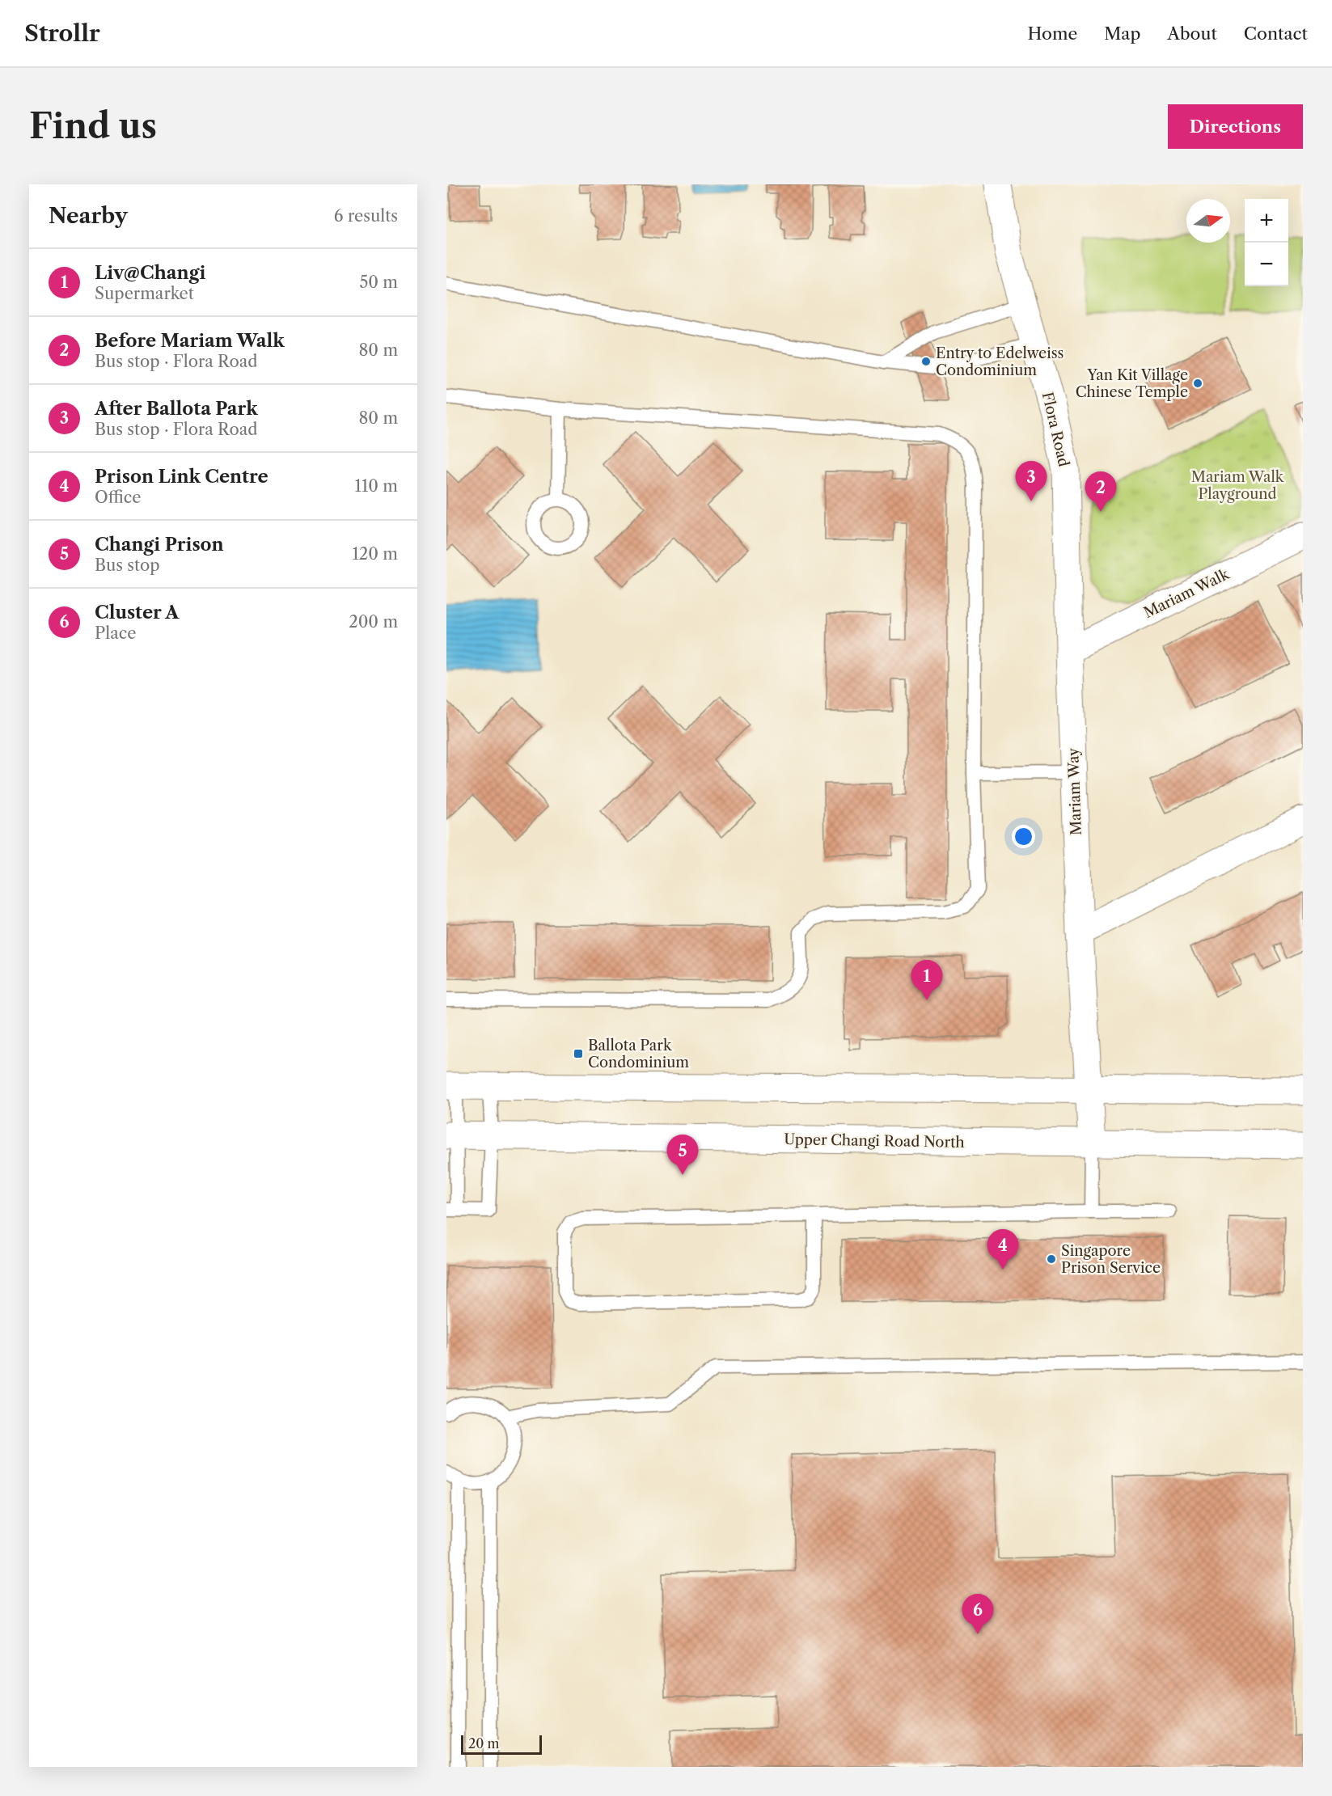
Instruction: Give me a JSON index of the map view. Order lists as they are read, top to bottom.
{
  "streets": {
    "street": [
      "Flora Road",
      "Mariam Walk",
      "Mariam Way",
      "Upper Changi Road North"
    ]
  },
  "crossings": [
    ["Flora Road", "Mariam Walk"],
    ["Flora Road", "Mariam Way"],
    ["Mariam Walk", "Mariam Way"],
    ["Mariam Way", "Upper Changi Road North"]
  ],
  "parks": ["Mariam Walk Playground"],
  "places": {
    "other": ["Entry to Edelweiss Condominium", "Yan Kit Village Chinese Temple", "Singapore Prison Service"],
    "transit": ["Ballota Park Condominium"]
  },
  "scale_bar": "20 m",
  "north": "right",
  "page": {
    "header": "Strollr",
    "nav": [
      "Home",
      "Map",
      "About",
      "Contact"
    ],
    "buttons": "Directions",
    "title": "Find us",
    "heading": ["Nearby", "6 results"],
    "map_buttons": ["+", "−"],
    "list": [
      {
        "mark": "1",
        "name": "Liv@Changi",
        "note": "Supermarket",
        "value": "50 m"
      },
      {
        "mark": "2",
        "name": "Before Mariam Walk",
        "note": "Bus stop · Flora Road",
        "value": "80 m"
      },
      {
        "mark": "3",
        "name": "After Ballota Park",
        "note": "Bus stop · Flora Road",
        "value": "80 m"
      },
      {
        "mark": "4",
        "name": "Prison Link Centre",
        "note": "Office",
        "value": "110 m"
      },
      {
        "mark": "5",
        "name": "Changi Prison",
        "note": "Bus stop",
        "value": "120 m"
      },
      {
        "mark": "6",
        "name": "Cluster A",
        "note": "Place",
        "value": "200 m"
      }
    ],
    "pins": [
      "3",
      "2",
      "1",
      "5",
      "4",
      "6"
    ],
    "scale": "20 m"
  }
}
